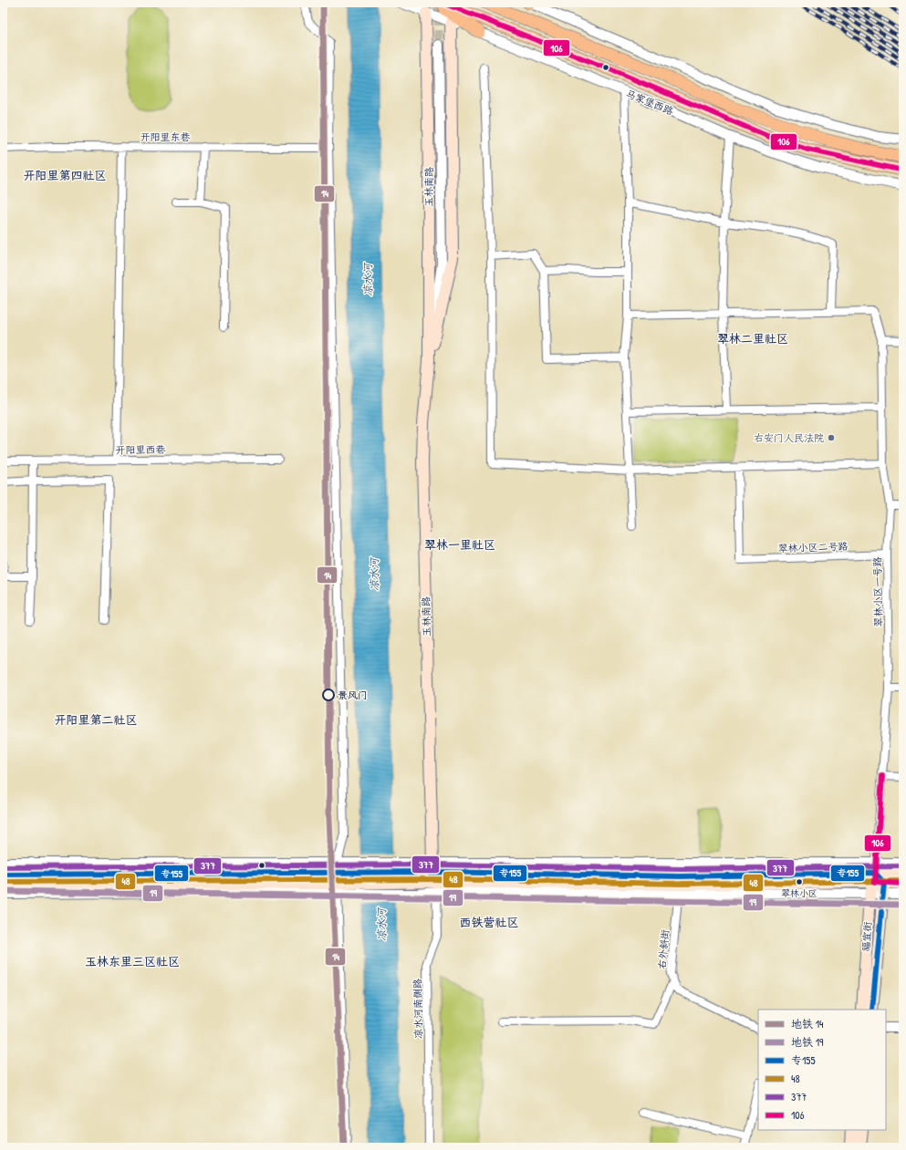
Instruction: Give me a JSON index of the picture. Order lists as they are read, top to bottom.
{
  "streets": {
    "main road": ["马家堡西路", "玉林南路", "福宜街"],
    "street": [
      "开阳里东巷",
      "开阳里西巷",
      "翠林小区二号路",
      "翠林小区一号路",
      "右外斜街",
      "凉水河南侧路"
    ]
  },
  "crossings": [
    ["马家堡西路", "玉林南路"],
    ["玉林南路", "凉水河南侧路"],
    ["翠林小区二号路", "翠林小区一号路"],
    ["翠林小区一号路", "福宜街"]
  ],
  "districts": [
    "开阳里第四社区",
    "翠林二里社区",
    "翠林一里社区",
    "开阳里第二社区",
    "西铁营社区",
    "玉林东里三区社区"
  ],
  "water": ["凉水河"],
  "places": ["右安门人民法院", "景风门", "翠林小区"],
  "lines": [
    "metro line 14",
    "transit line 106",
    "transit line 377",
    "transit line 专155",
    "transit line 48",
    "metro line 19"
  ],
  "legend": [
    "地铁 14",
    "地铁 19",
    "专155",
    "48",
    "377",
    "106"
  ]
}
